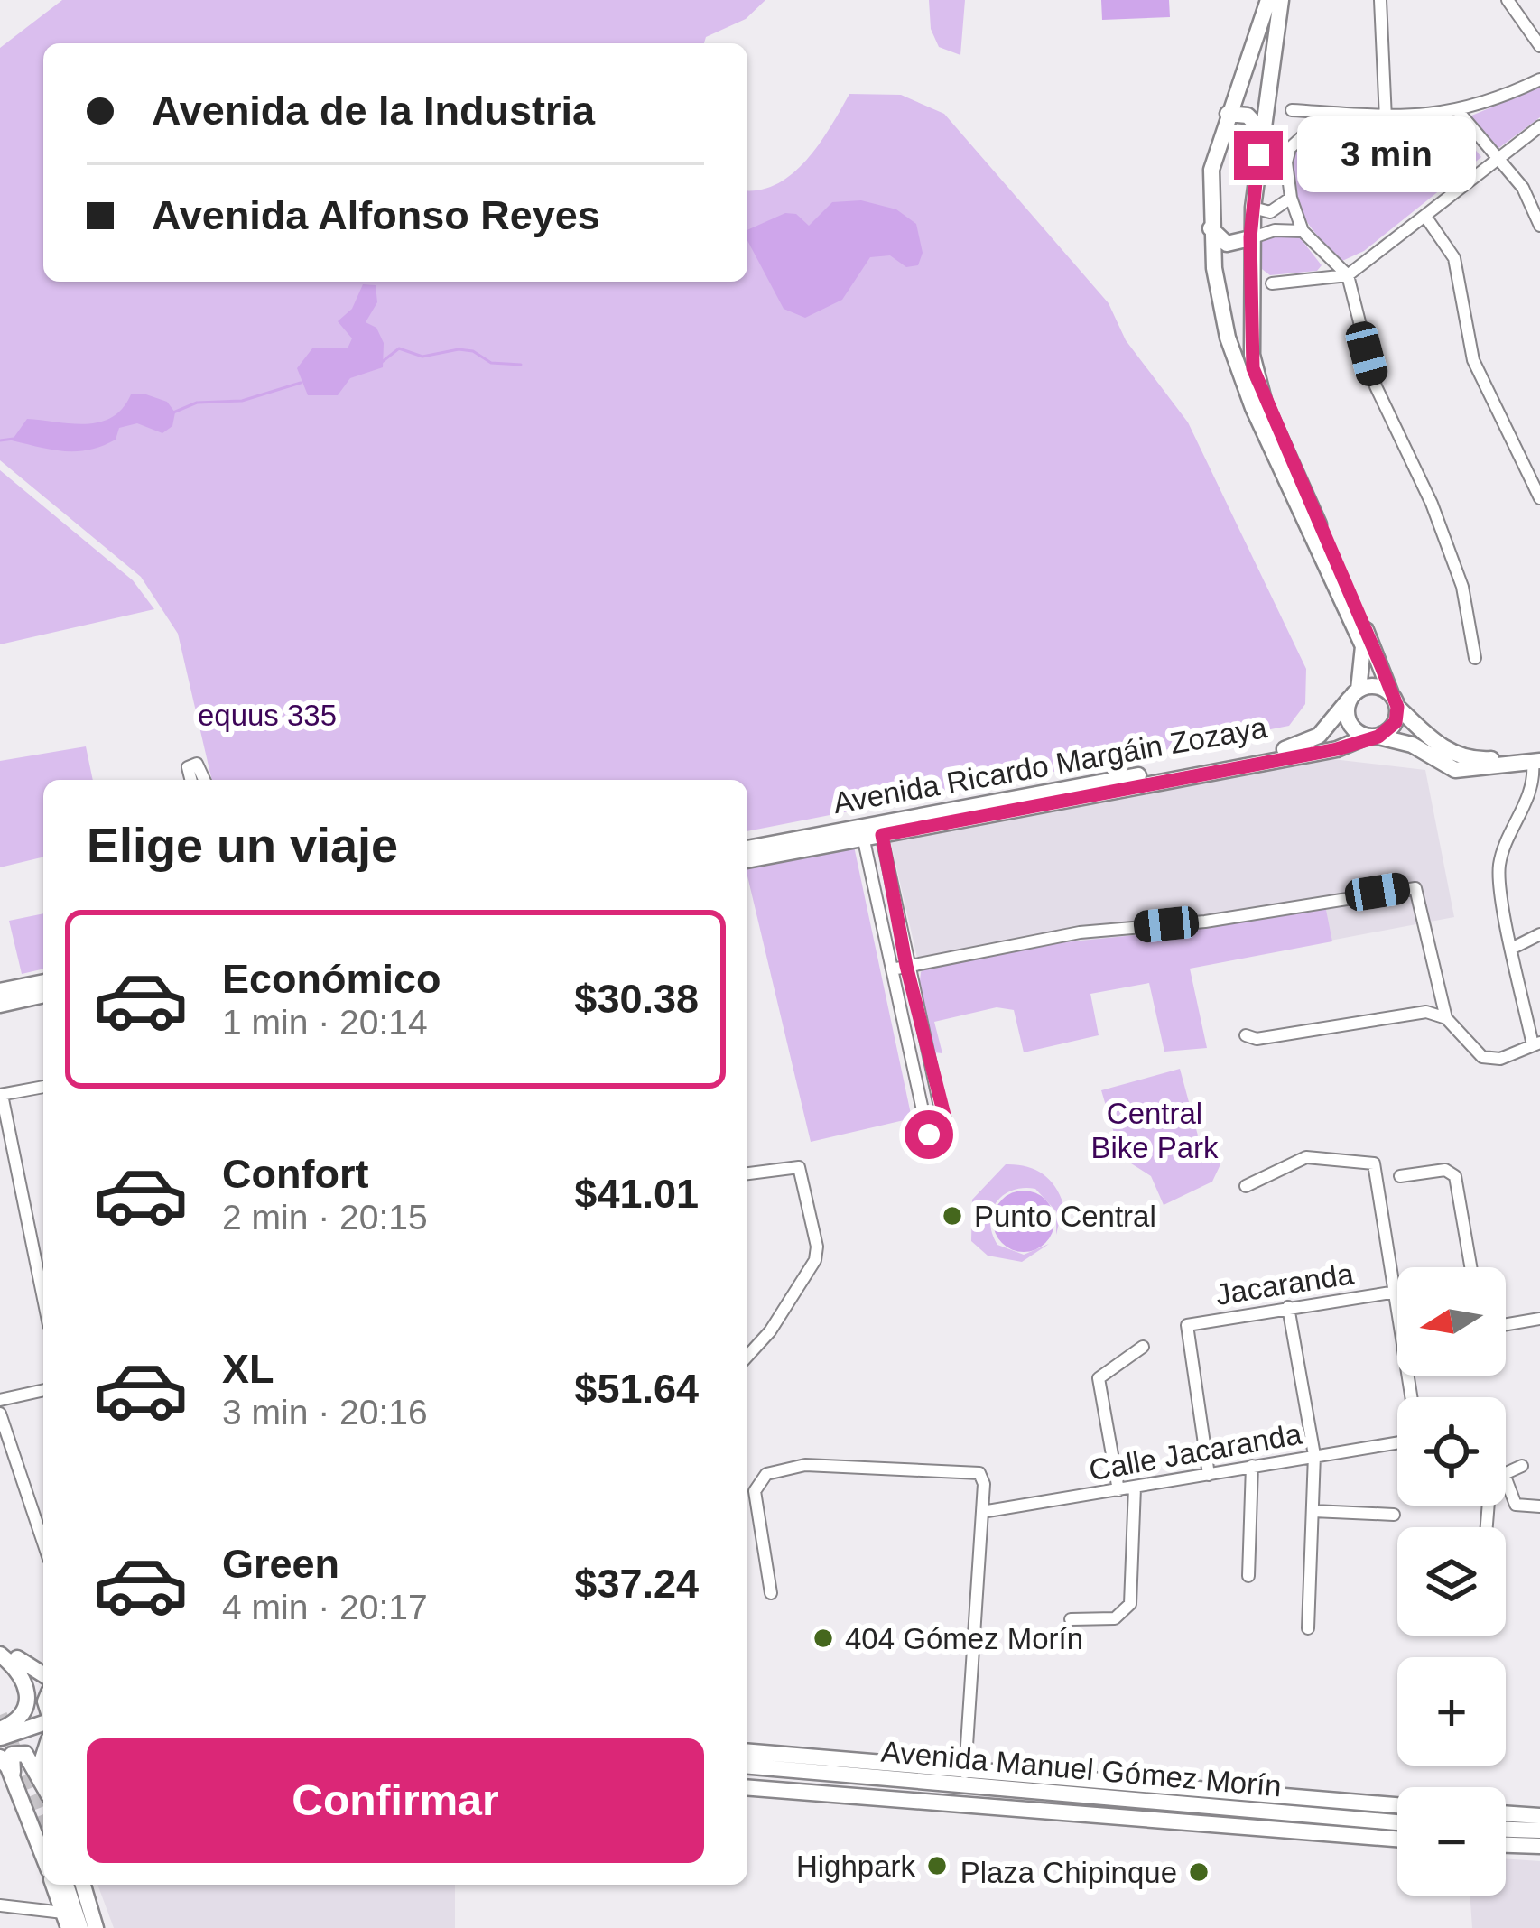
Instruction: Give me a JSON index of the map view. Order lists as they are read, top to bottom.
{
  "streets": {
    "main road": ["Avenida Ricardo Margáin Zozaya", "Avenida Manuel Gómez Morín"],
    "street": ["Jacaranda", "Calle Jacaranda"]
  },
  "crossings": [
    ["Jacaranda", "Calle Jacaranda"]
  ],
  "parks": ["equus 335", "Central Bike Park"],
  "places": [
    "Punto Central",
    "404 Gómez Morín",
    "Highpark",
    "Plaza Chipinque"
  ],
  "north": "left",
  "page": {
    "banner": ["Avenida de la Industria", "Avenida Alfonso Reyes"],
    "bubble": "3 min",
    "heading": "Elige un viaje",
    "list": [
      {
        "name": "Económico",
        "note": "1 min · 20:14",
        "value": "$30.38"
      },
      {
        "name": "Confort",
        "note": "2 min · 20:15",
        "value": "$41.01"
      },
      {
        "name": "XL",
        "note": "3 min · 20:16",
        "value": "$51.64"
      },
      {
        "name": "Green",
        "note": "4 min · 20:17",
        "value": "$37.24"
      }
    ],
    "map_buttons": ["+", "−"],
    "buttons": "Confirmar"
  }
}
